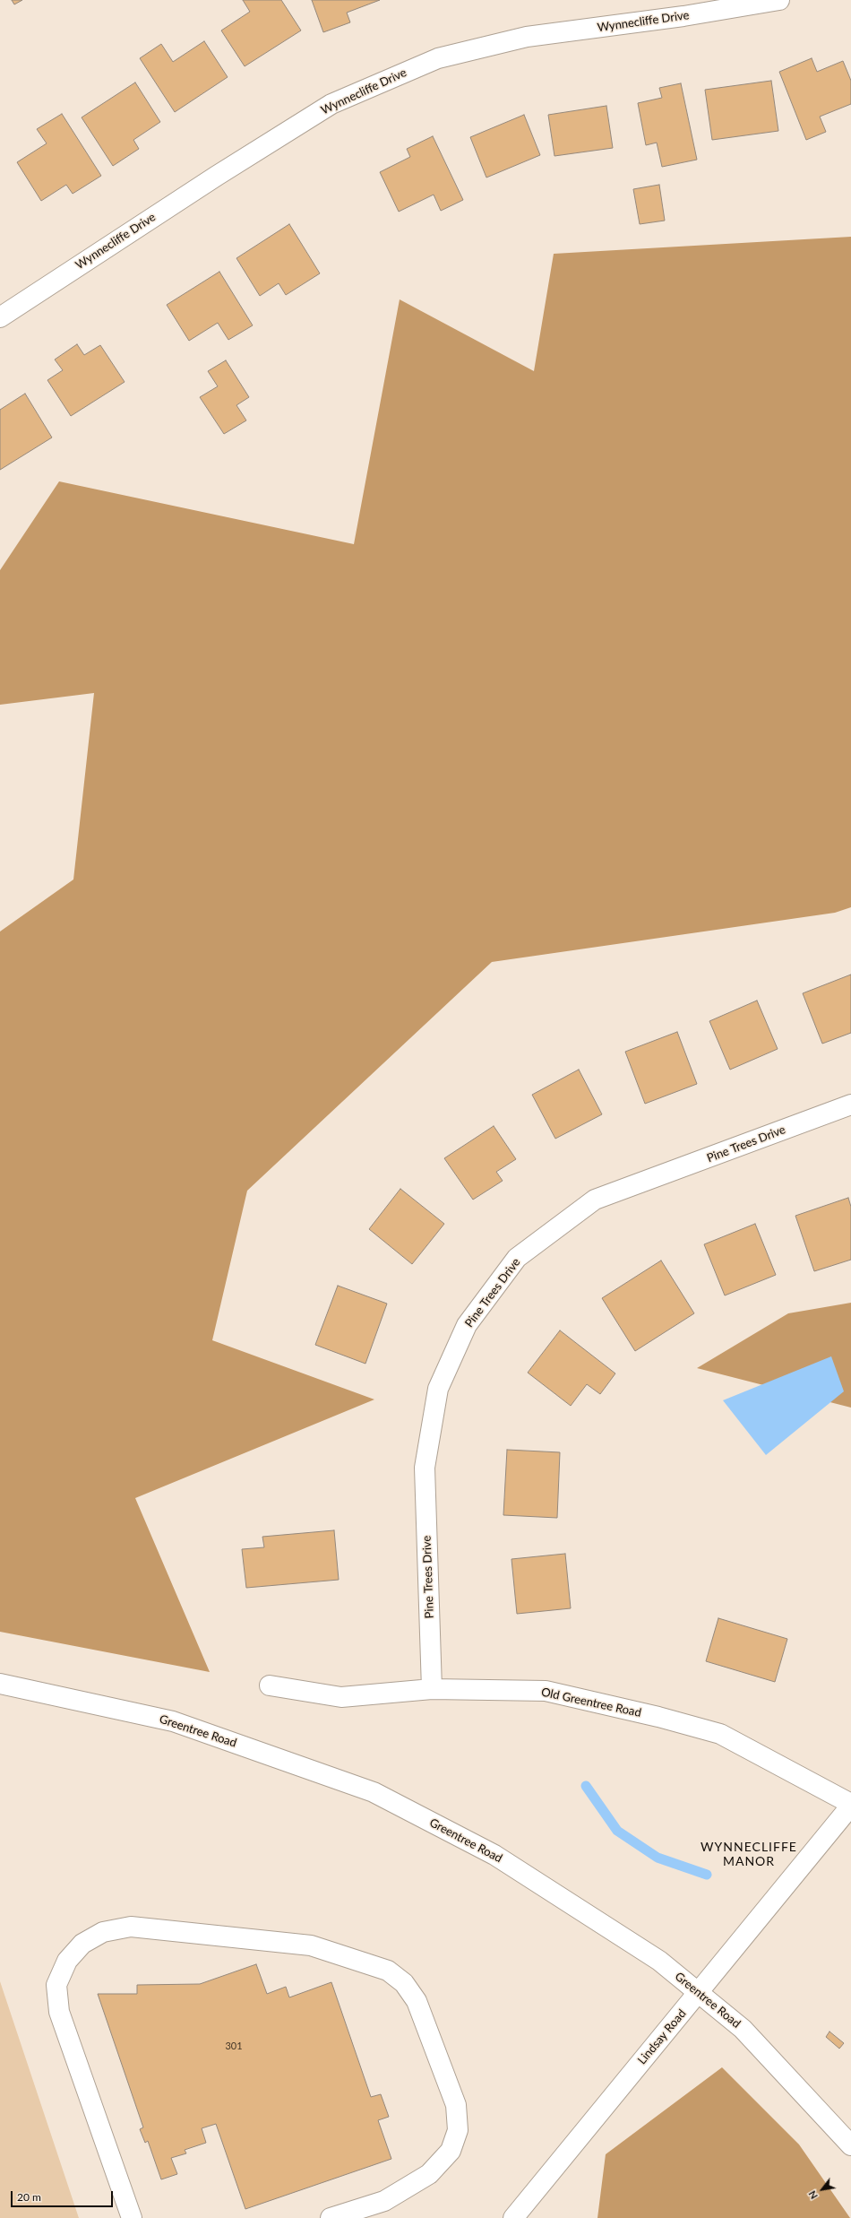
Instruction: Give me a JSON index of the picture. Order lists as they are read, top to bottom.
{
  "streets": {
    "street": [
      "Wynnecliffe Drive",
      "Pine Trees Drive",
      "Old Greentree Road",
      "Greentree Road",
      "Lindsay Road"
    ]
  },
  "crossings": [
    ["Pine Trees Drive", "Old Greentree Road"],
    ["Old Greentree Road", "Lindsay Road"],
    ["Greentree Road", "Lindsay Road"]
  ],
  "districts": ["WYNNECLIFFE MANOR"],
  "house_numbers": ["301"],
  "scale_bar": "20 m",
  "north": "bottom left"
}
